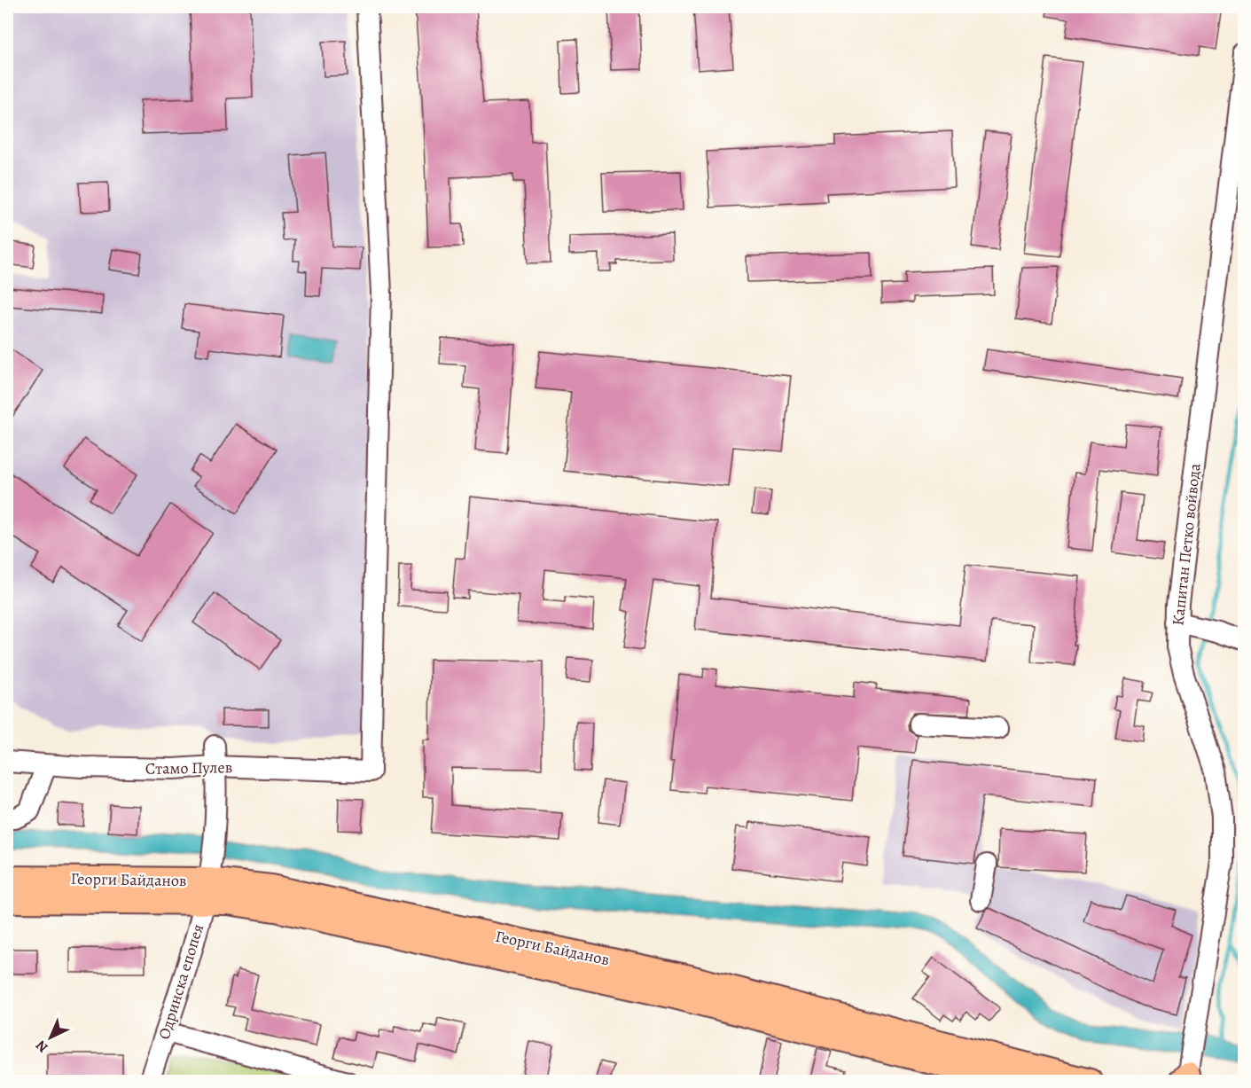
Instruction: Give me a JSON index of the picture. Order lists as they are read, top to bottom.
{
  "streets": {
    "main road": ["Георги Байданов"],
    "street": ["Капитан Петко войвода", "Стамо Пулев", "Одринска епопея"]
  },
  "crossings": [
    ["Стамо Пулев", "Одринска епопея"],
    ["Георги Байданов", "Одринска епопея"]
  ],
  "north": "bottom left"
}
